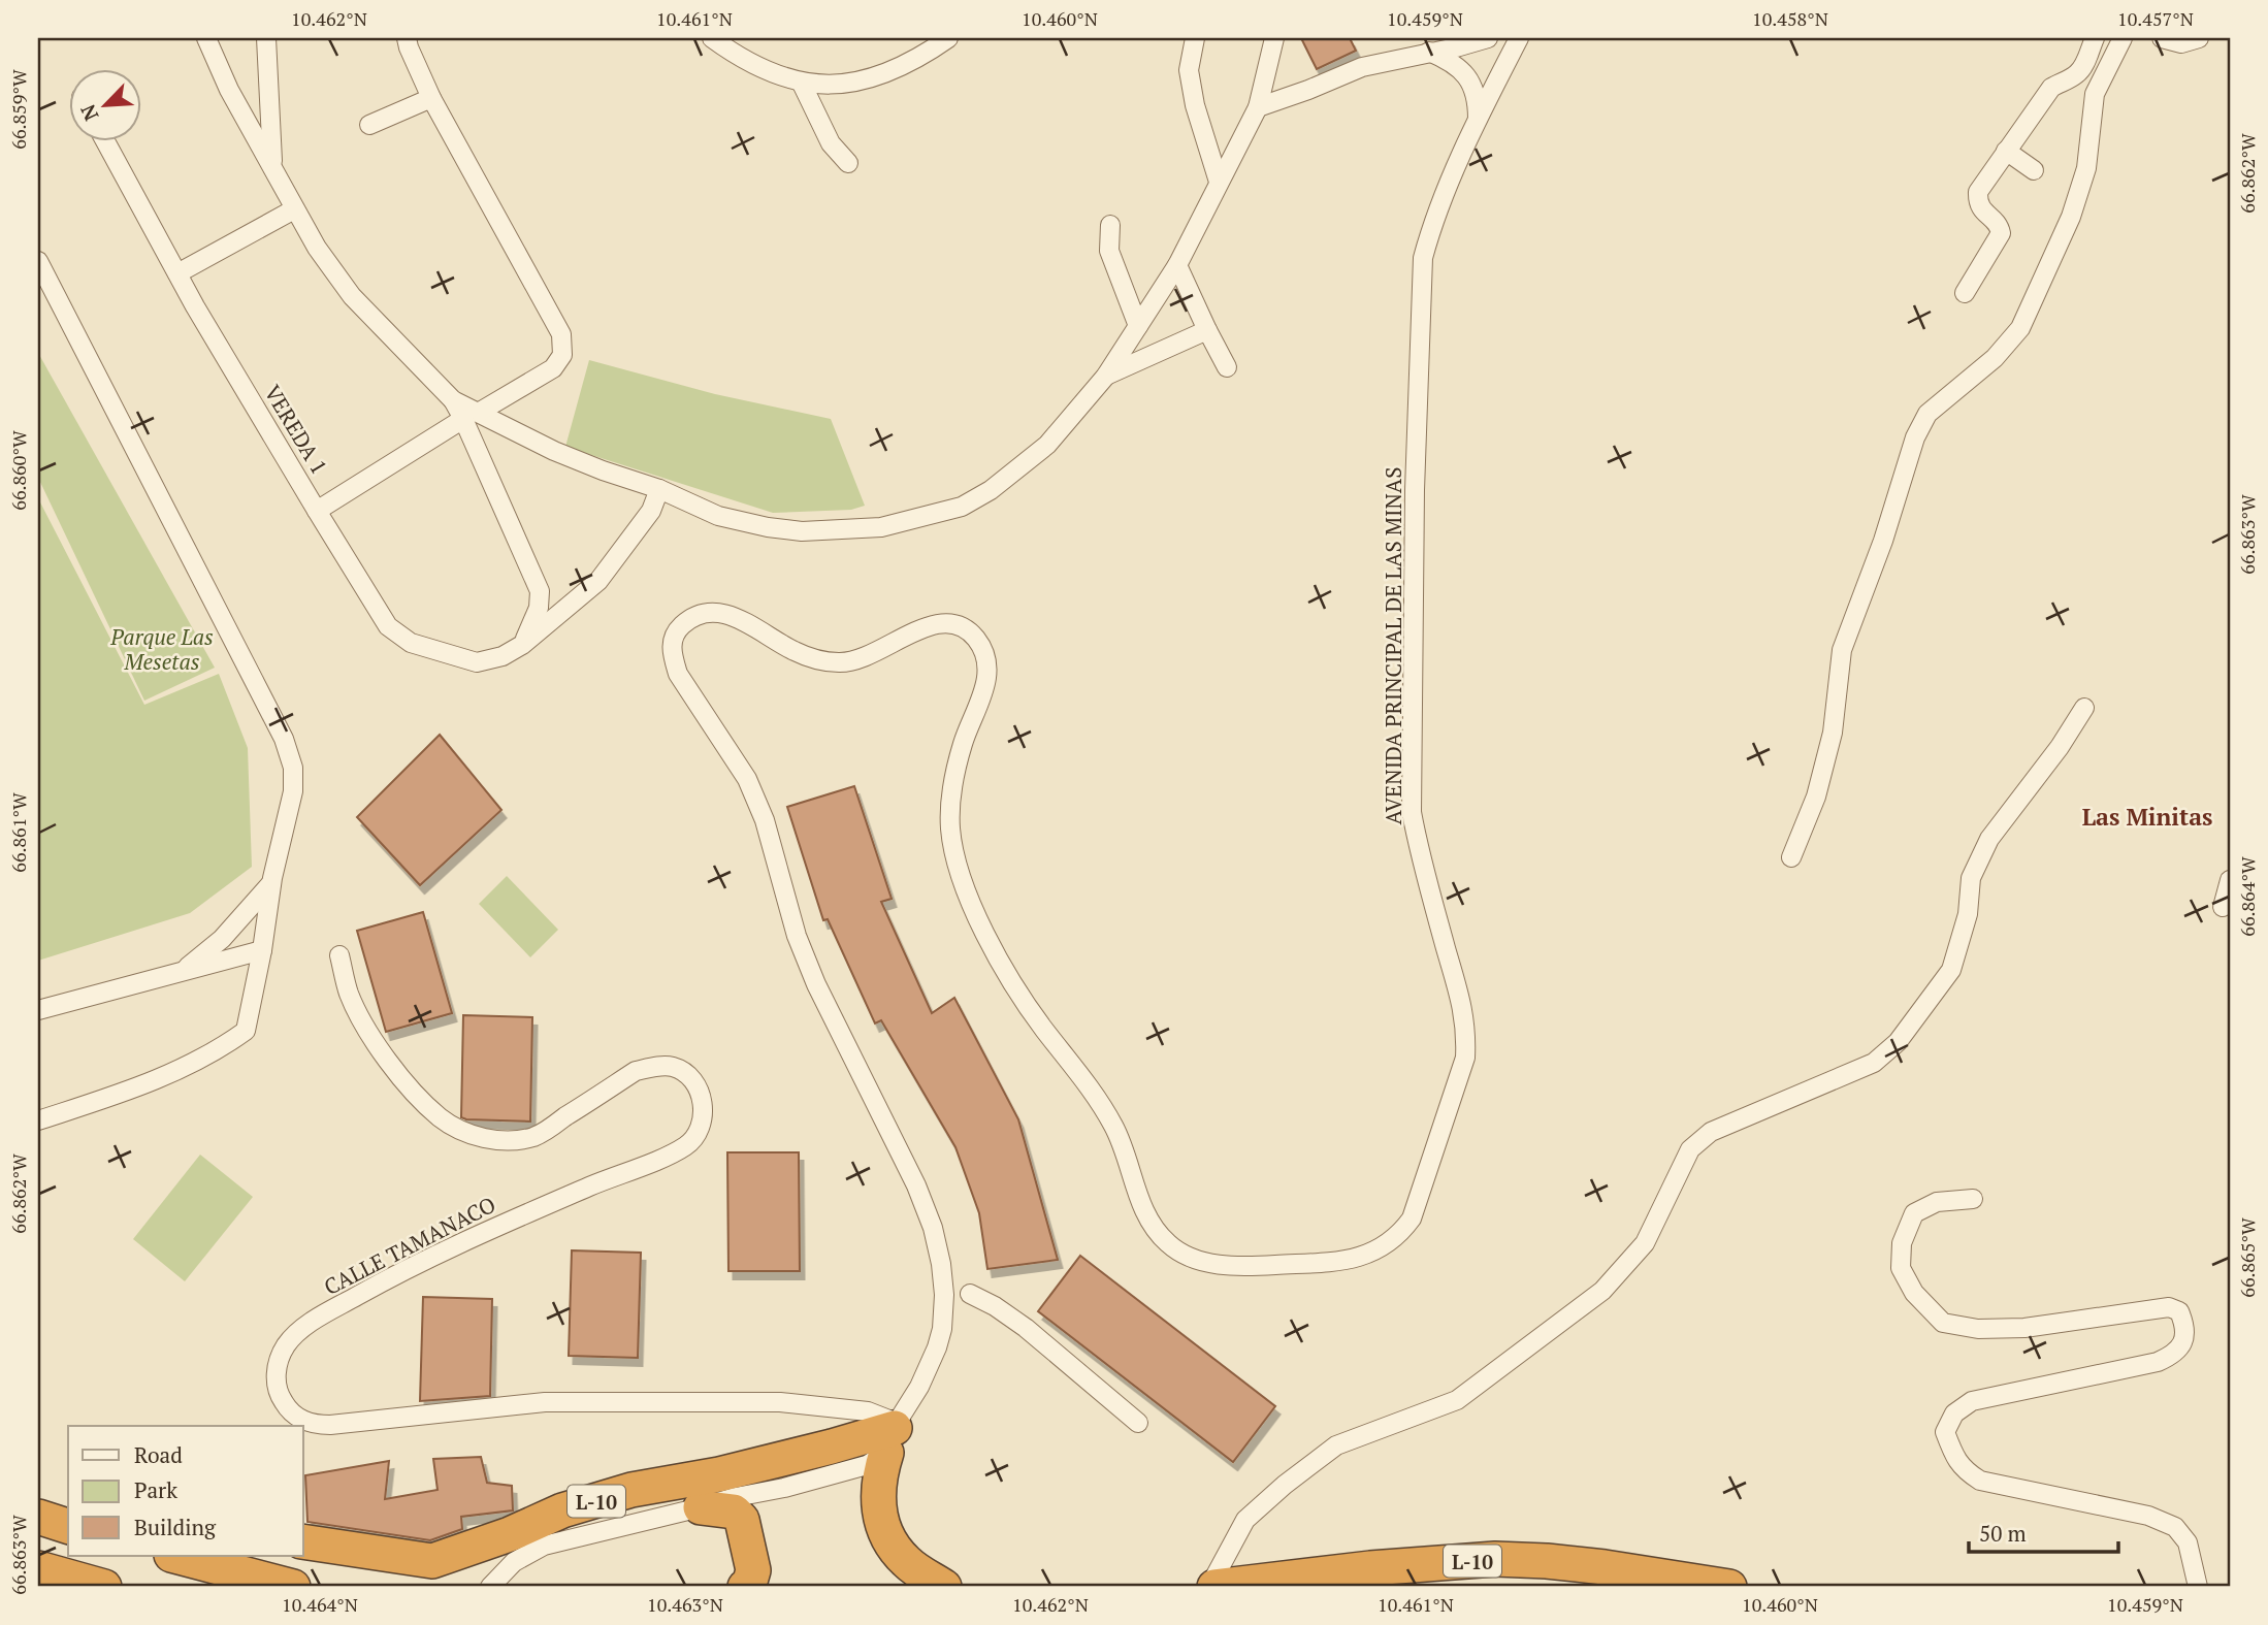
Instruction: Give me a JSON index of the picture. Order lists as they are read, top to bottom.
{
  "streets": {
    "highway": ["L-10"],
    "street": ["VEREDA 1", "AVENIDA PRINCIPAL DE LAS MINAS", "CALLE TAMANACO"]
  },
  "crossings": [
    ["AVENIDA PRINCIPAL DE LAS MINAS", "CALLE TAMANACO"],
    ["AVENIDA PRINCIPAL DE LAS MINAS", "L-10"],
    ["CALLE TAMANACO", "L-10"]
  ],
  "districts": ["Las Minitas"],
  "parks": ["Parque Las Mesetas"],
  "legend": ["Road", "Park", "Building"],
  "scale_bar": "50 m",
  "north": "bottom left",
  "coordinates": [
    "10.462°N",
    "10.461°N",
    "10.460°N",
    "10.459°N",
    "10.458°N",
    "10.457°N",
    "66.859°W",
    "66.862°W",
    "66.860°W",
    "66.863°W",
    "66.861°W",
    "66.864°W",
    "66.865°W",
    "10.464°N",
    "10.463°N"
  ]
}
